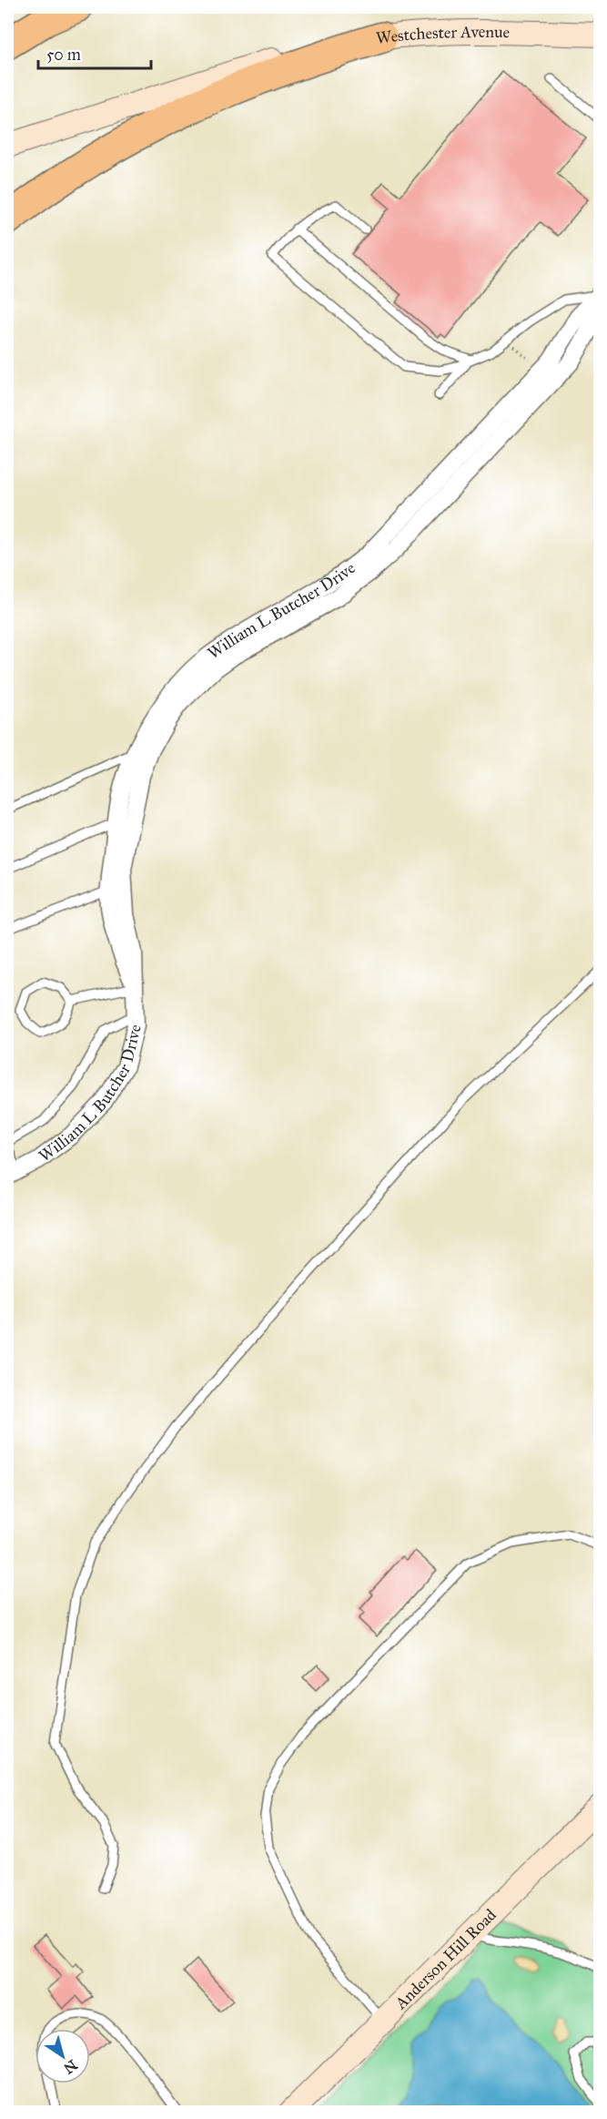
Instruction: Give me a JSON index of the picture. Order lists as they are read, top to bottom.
{
  "streets": {
    "main road": ["Westchester Avenue", "Anderson Hill Road"],
    "street": ["William L Butcher Drive"]
  },
  "scale_bar": "50 m",
  "north": "bottom right"
}
